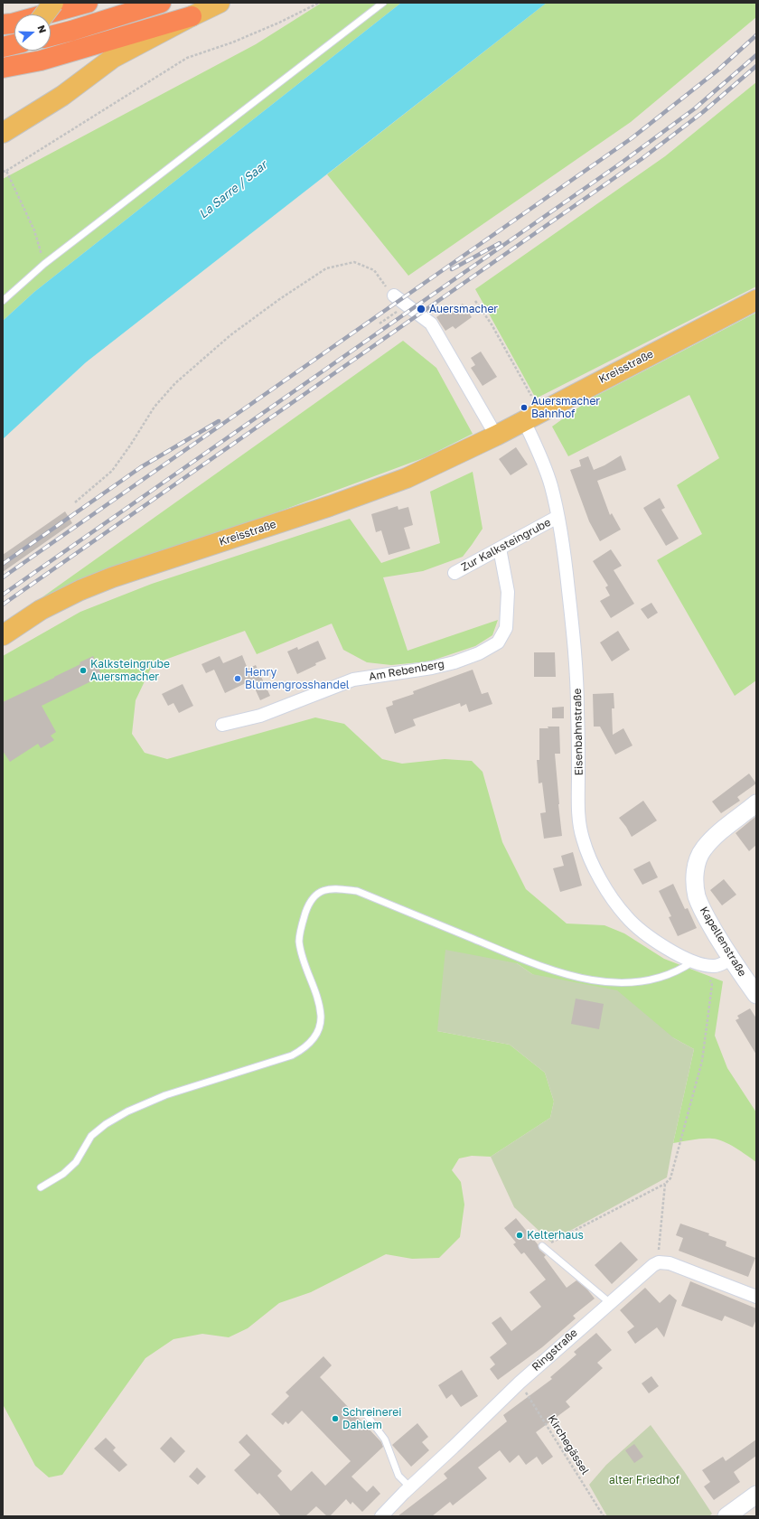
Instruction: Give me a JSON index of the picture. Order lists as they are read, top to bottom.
{
  "streets": {
    "main road": ["Kreisstraße"],
    "street": [
      "Zur Kalksteingrube",
      "Am Rebenberg",
      "Eisenbahnstraße",
      "Kapellenstraße",
      "Ringstraße"
    ],
    "path": ["Kirchegässel"]
  },
  "crossings": [
    ["Kreisstraße", "Eisenbahnstraße"],
    ["Zur Kalksteingrube", "Am Rebenberg"],
    ["Zur Kalksteingrube", "Eisenbahnstraße"],
    ["Eisenbahnstraße", "Kapellenstraße"],
    ["Ringstraße", "Kirchegässel"]
  ],
  "water": ["La Sarre / Saar"],
  "parks": ["alter Friedhof"],
  "places": [
    "Auersmacher",
    "Auersmacher Bahnhof",
    "Kalksteingrube Auersmacher",
    "Henry Blumengrosshandel",
    "Kelterhaus",
    "Schreinerei Dahlem"
  ],
  "north": "right"
}
